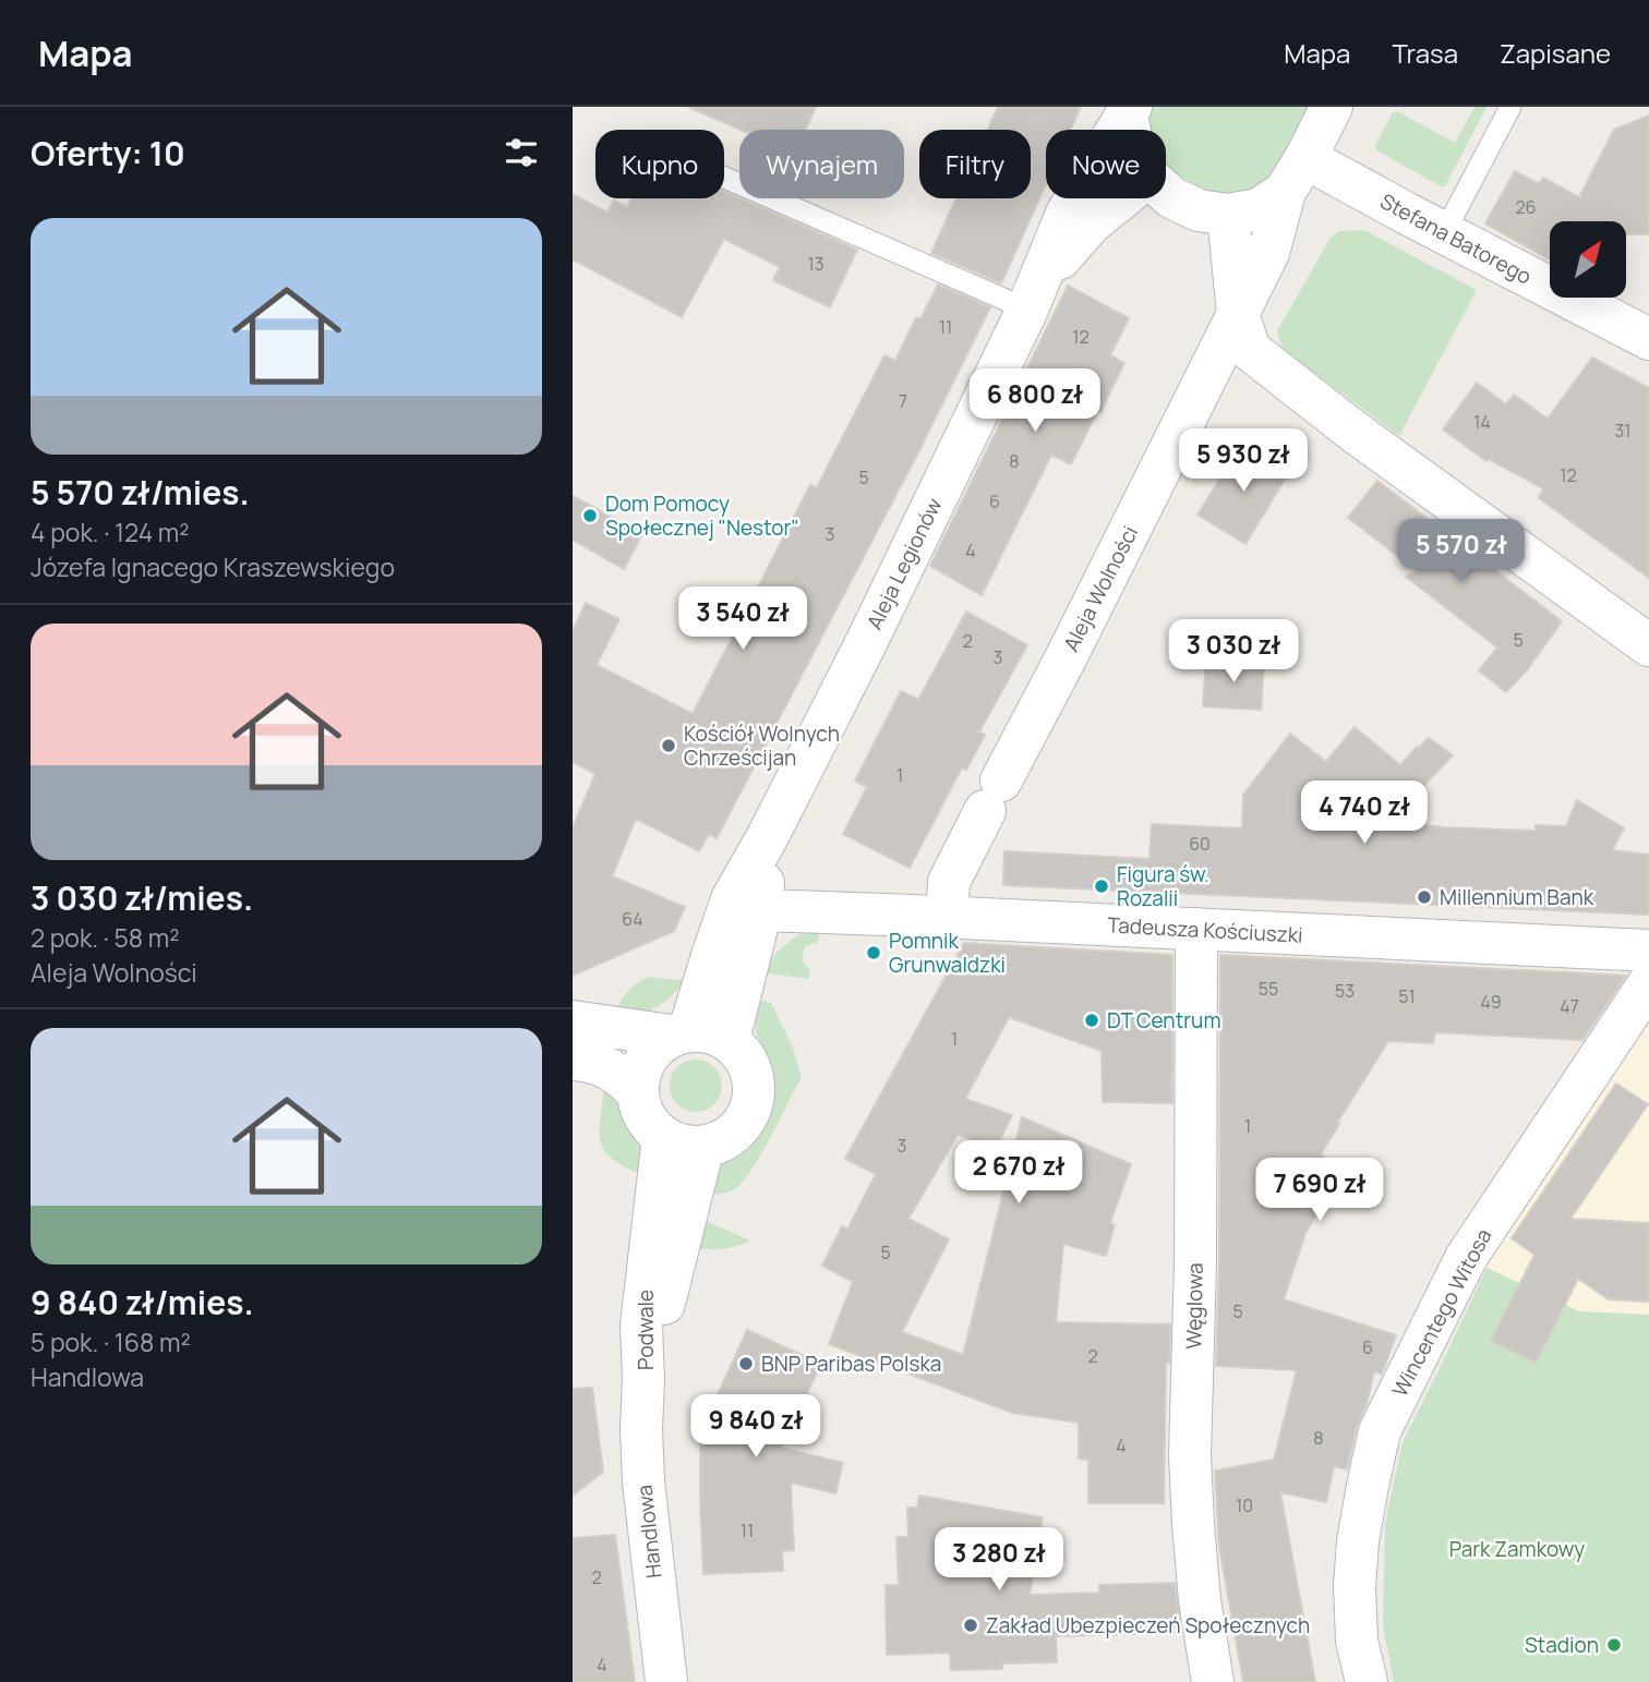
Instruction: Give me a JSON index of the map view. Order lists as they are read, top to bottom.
{
  "streets": {
    "street": [
      "Stefana Batorego",
      "Aleja Legionów",
      "Aleja Wolności",
      "Tadeusza Kościuszki",
      "Węglowa",
      "Wincentego Witosa",
      "Podwale",
      "Handlowa"
    ]
  },
  "crossings": [
    ["Stefana Batorego", "Aleja Wolności"],
    ["Aleja Legionów", "Tadeusza Kościuszki"],
    ["Aleja Legionów", "Podwale"],
    ["Aleja Wolności", "Tadeusza Kościuszki"],
    ["Tadeusza Kościuszki", "Węglowa"],
    ["Podwale", "Handlowa"]
  ],
  "parks": ["Park Zamkowy"],
  "places": [
    "Dom Pomocy Społecznej \"Nestor\"",
    "Kościół Wolnych Chrześcijan",
    "Figura św. Rozalii",
    "Millennium Bank",
    "Pomnik Grunwaldzki",
    "DT Centrum",
    "BNP Paribas Polska",
    "Zakład Ubezpieczeń Społecznych",
    "Stadion"
  ],
  "house_numbers": [
    "26",
    "13",
    "11",
    "12",
    "7",
    "14",
    "31",
    "8",
    "12",
    "5",
    "6",
    "3",
    "4",
    "5",
    "2",
    "3",
    "1",
    "60",
    "64",
    "55",
    "53",
    "51",
    "49",
    "47",
    "1",
    "1",
    "3",
    "5",
    "5",
    "6",
    "2",
    "8",
    "4",
    "10",
    "11",
    "2",
    "4"
  ],
  "north": "top right",
  "page": {
    "header": "Mapa",
    "nav": ["Mapa", "Trasa", "Zapisane"],
    "heading": "Oferty: 10",
    "chip": [
      "Kupno",
      "Wynajem",
      "Filtry",
      "Nowe"
    ],
    "list": [
      {
        "name": "5 570 zł/mies.",
        "note": "4 pok. · 124 m² · Józefa Ignacego Kraszewskiego"
      },
      {
        "name": "3 030 zł/mies.",
        "note": "2 pok. · 58 m² · Aleja Wolności"
      },
      {
        "name": "9 840 zł/mies.",
        "note": "5 pok. · 168 m² · Handlowa"
      }
    ],
    "price": [
      "6 800 zł",
      "5 930 zł",
      "5 570 zł",
      "3 540 zł",
      "3 030 zł",
      "4 740 zł",
      "2 670 zł",
      "7 690 zł",
      "9 840 zł",
      "3 280 zł"
    ]
  }
}
